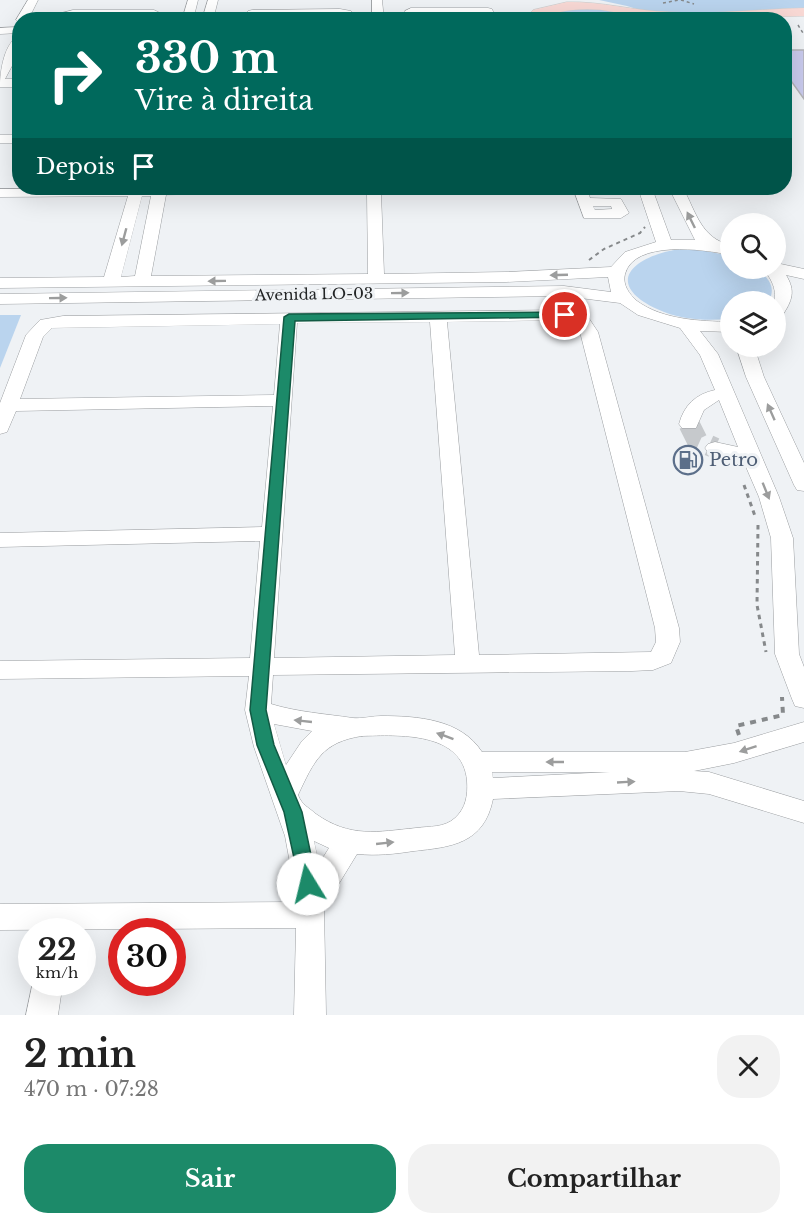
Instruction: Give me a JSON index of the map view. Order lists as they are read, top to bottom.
{
  "streets": {
    "street": ["Avenida LO-03"]
  },
  "places": {
    "fuel station": ["Petro"]
  },
  "page": {
    "turn": ["330 m", "Vire à direita"],
    "then": "Depois",
    "speed": "22 km/h",
    "limit": "30",
    "heading": ["2 min", "470 m · 07:28"],
    "buttons": ["Sair", "Compartilhar"]
  }
}
